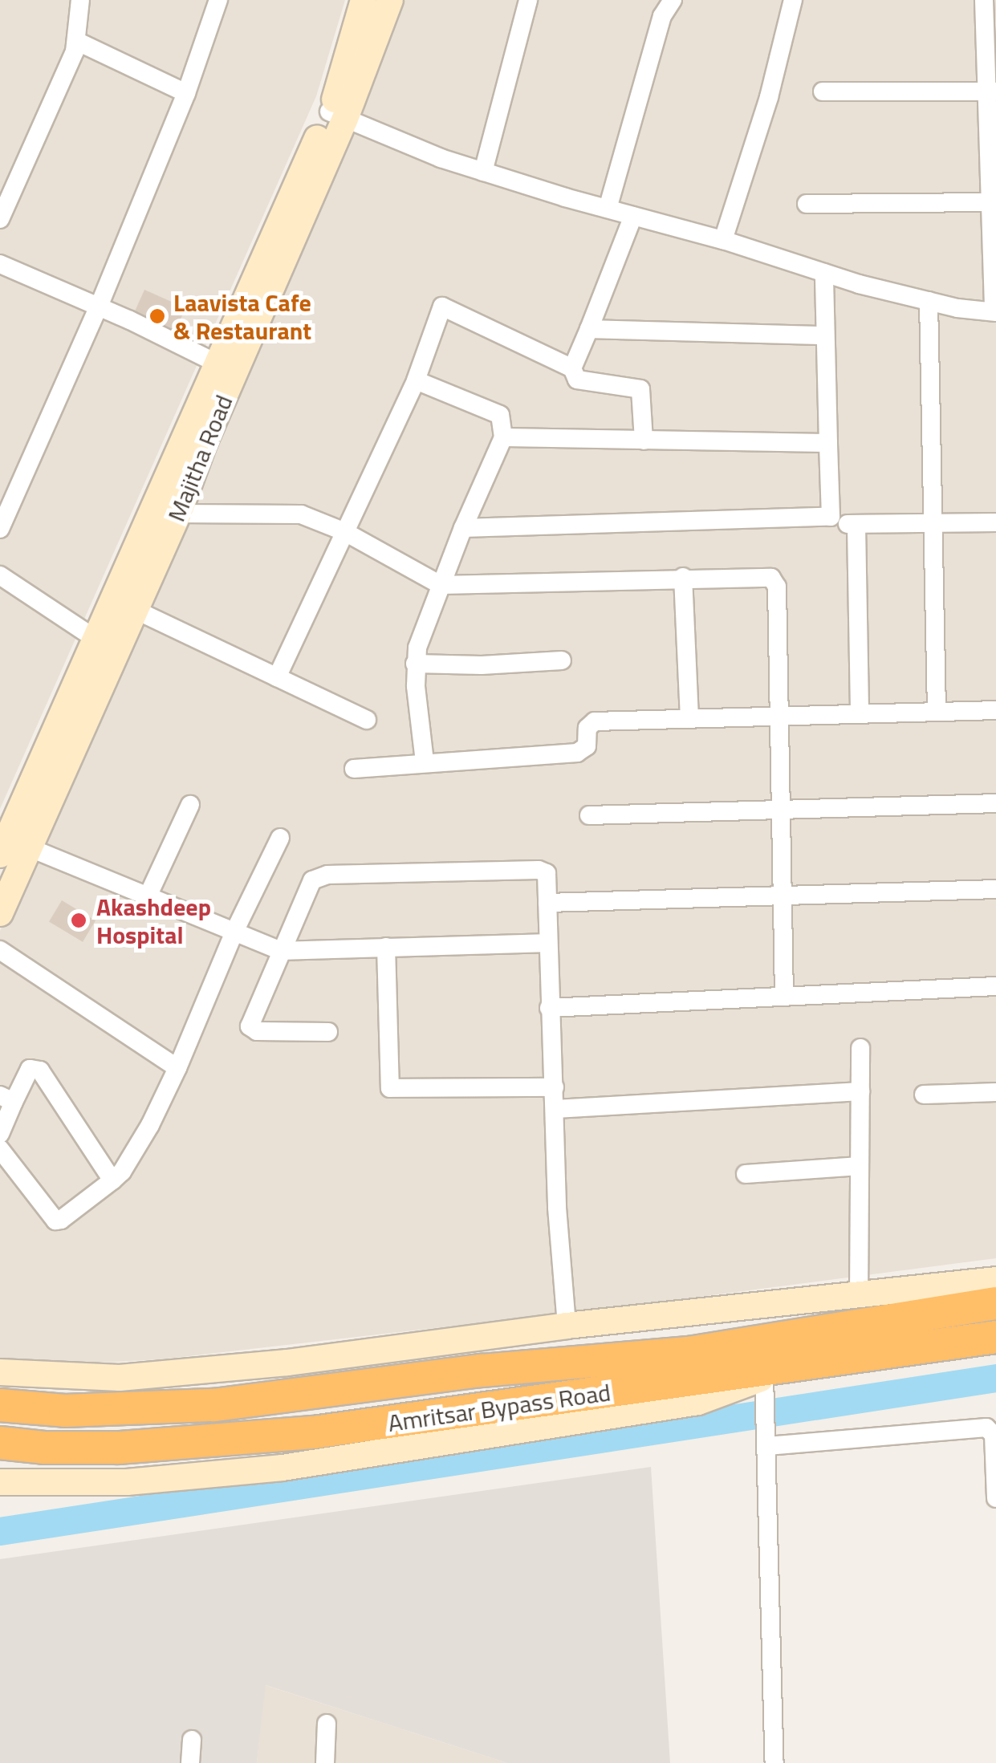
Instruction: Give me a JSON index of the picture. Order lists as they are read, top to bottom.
{
  "streets": {
    "highway": ["Amritsar Bypass Road"],
    "main road": ["Majitha Road"]
  },
  "places": ["Laavista Cafe & Restaurant", "Akashdeep Hospital"]
}
